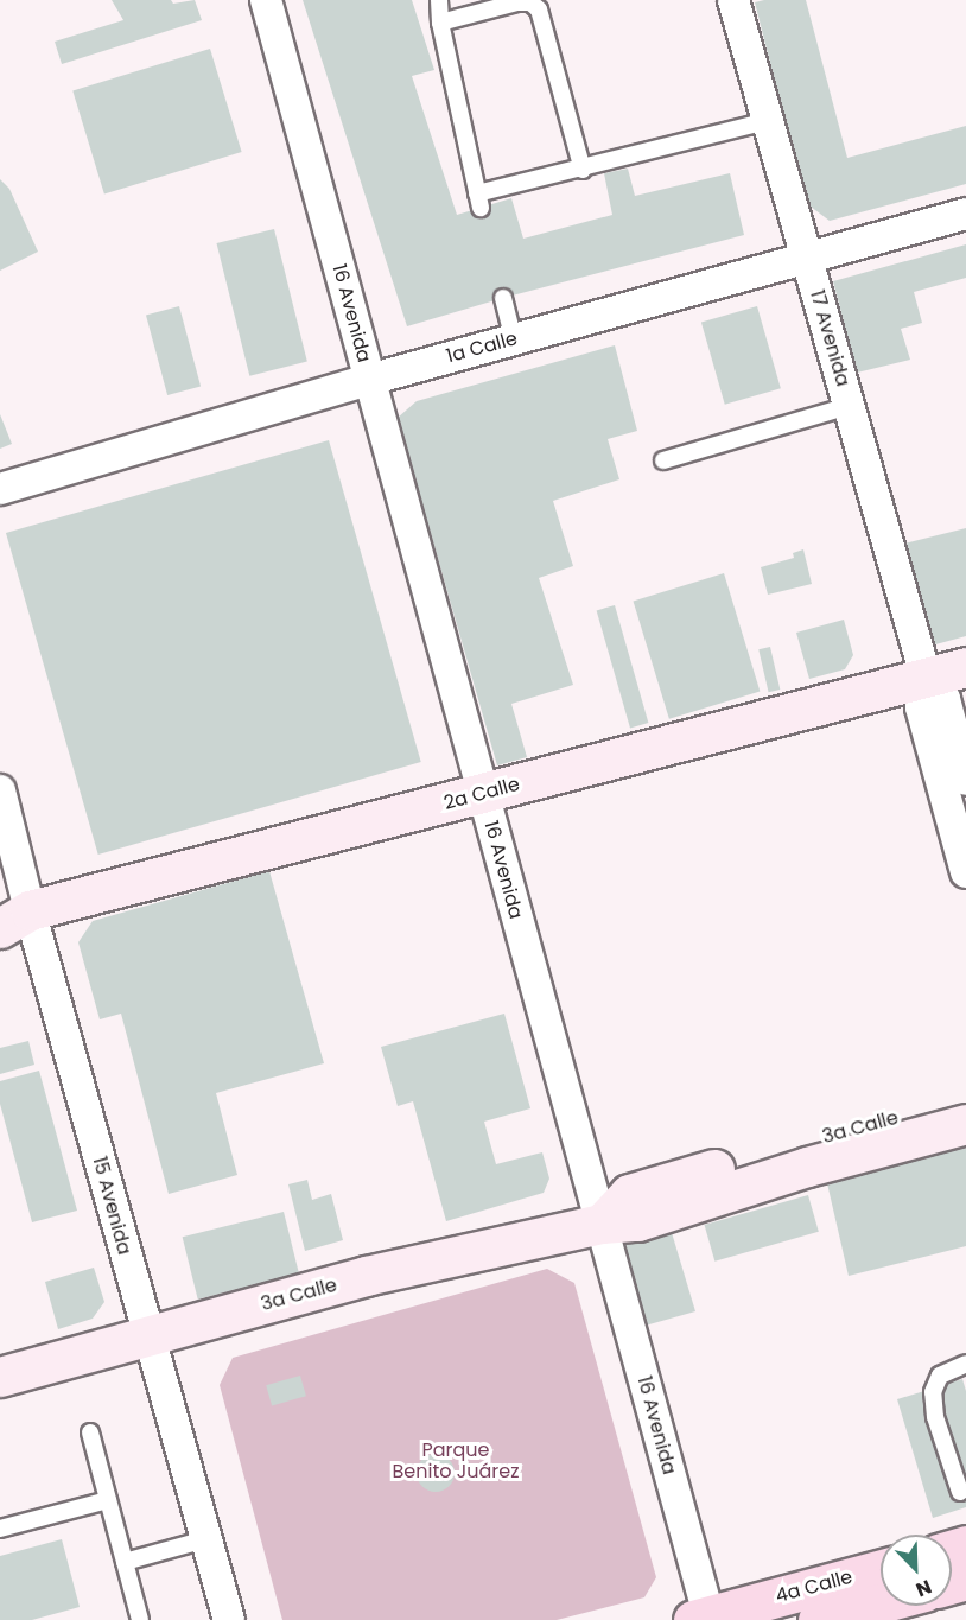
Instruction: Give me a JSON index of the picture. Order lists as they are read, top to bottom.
{
  "streets": {
    "main road": ["4a Calle"],
    "street": [
      "16 Avenida",
      "17 Avenida",
      "1a Calle",
      "2a Calle",
      "3a Calle",
      "15 Avenida"
    ]
  },
  "crossings": [
    ["16 Avenida", "1a Calle"],
    ["16 Avenida", "2a Calle"],
    ["16 Avenida", "3a Calle"],
    ["16 Avenida", "4a Calle"],
    ["17 Avenida", "1a Calle"],
    ["17 Avenida", "2a Calle"],
    ["2a Calle", "15 Avenida"],
    ["3a Calle", "15 Avenida"]
  ],
  "parks": ["Parque Benito Juárez"],
  "north": "bottom right"
}
